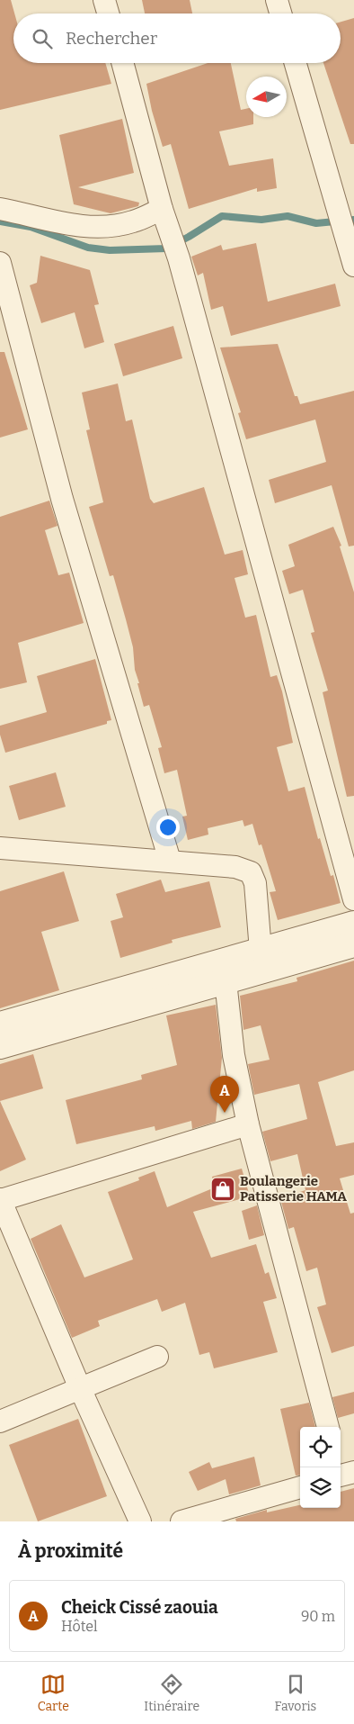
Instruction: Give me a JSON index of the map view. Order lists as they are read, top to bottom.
{
  "places": {
    "shop": ["Boulangerie Patisserie HAMA"]
  },
  "north": "left",
  "page": {
    "search": "Rechercher",
    "pins": "A",
    "heading": "À proximité",
    "list": [
      {
        "mark": "A",
        "name": "Cheick Cissé zaouia",
        "note": "Hôtel",
        "value": "90 m"
      }
    ],
    "nav": ["Carte", "Itinéraire", "Favoris"]
  }
}
